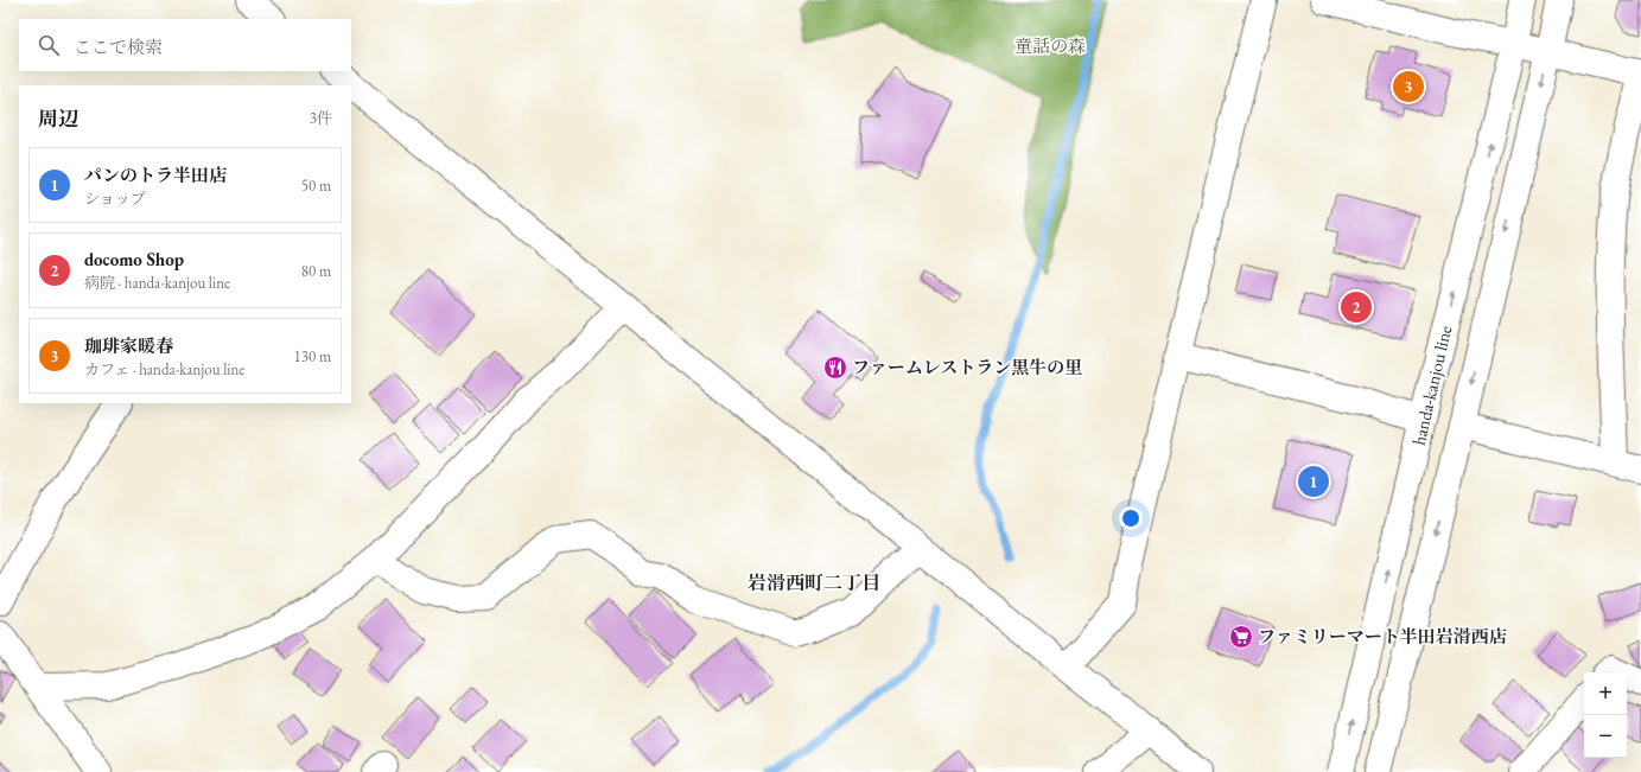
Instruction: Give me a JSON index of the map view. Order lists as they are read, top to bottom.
{
  "streets": {
    "street": ["handa-kanjou line"]
  },
  "districts": ["岩滑西町二丁目"],
  "parks": ["童話の森"],
  "places": {
    "restaurant": ["ファームレストラン黒牛の里"],
    "supermarket": ["ファミリーマート半田岩滑西店"]
  },
  "page": {
    "search": "ここで検索",
    "pins": ["3", "2", "1"],
    "heading": ["周辺", "3件"],
    "list": [
      {
        "mark": "1",
        "name": "パンのトラ半田店",
        "note": "ショップ",
        "value": "50 m"
      },
      {
        "mark": "2",
        "name": "docomo Shop",
        "note": "病院 · handa-kanjou line",
        "value": "80 m"
      },
      {
        "mark": "3",
        "name": "珈琲家暖春",
        "note": "カフェ · handa-kanjou line",
        "value": "130 m"
      }
    ],
    "map_buttons": ["+", "−"]
  }
}
